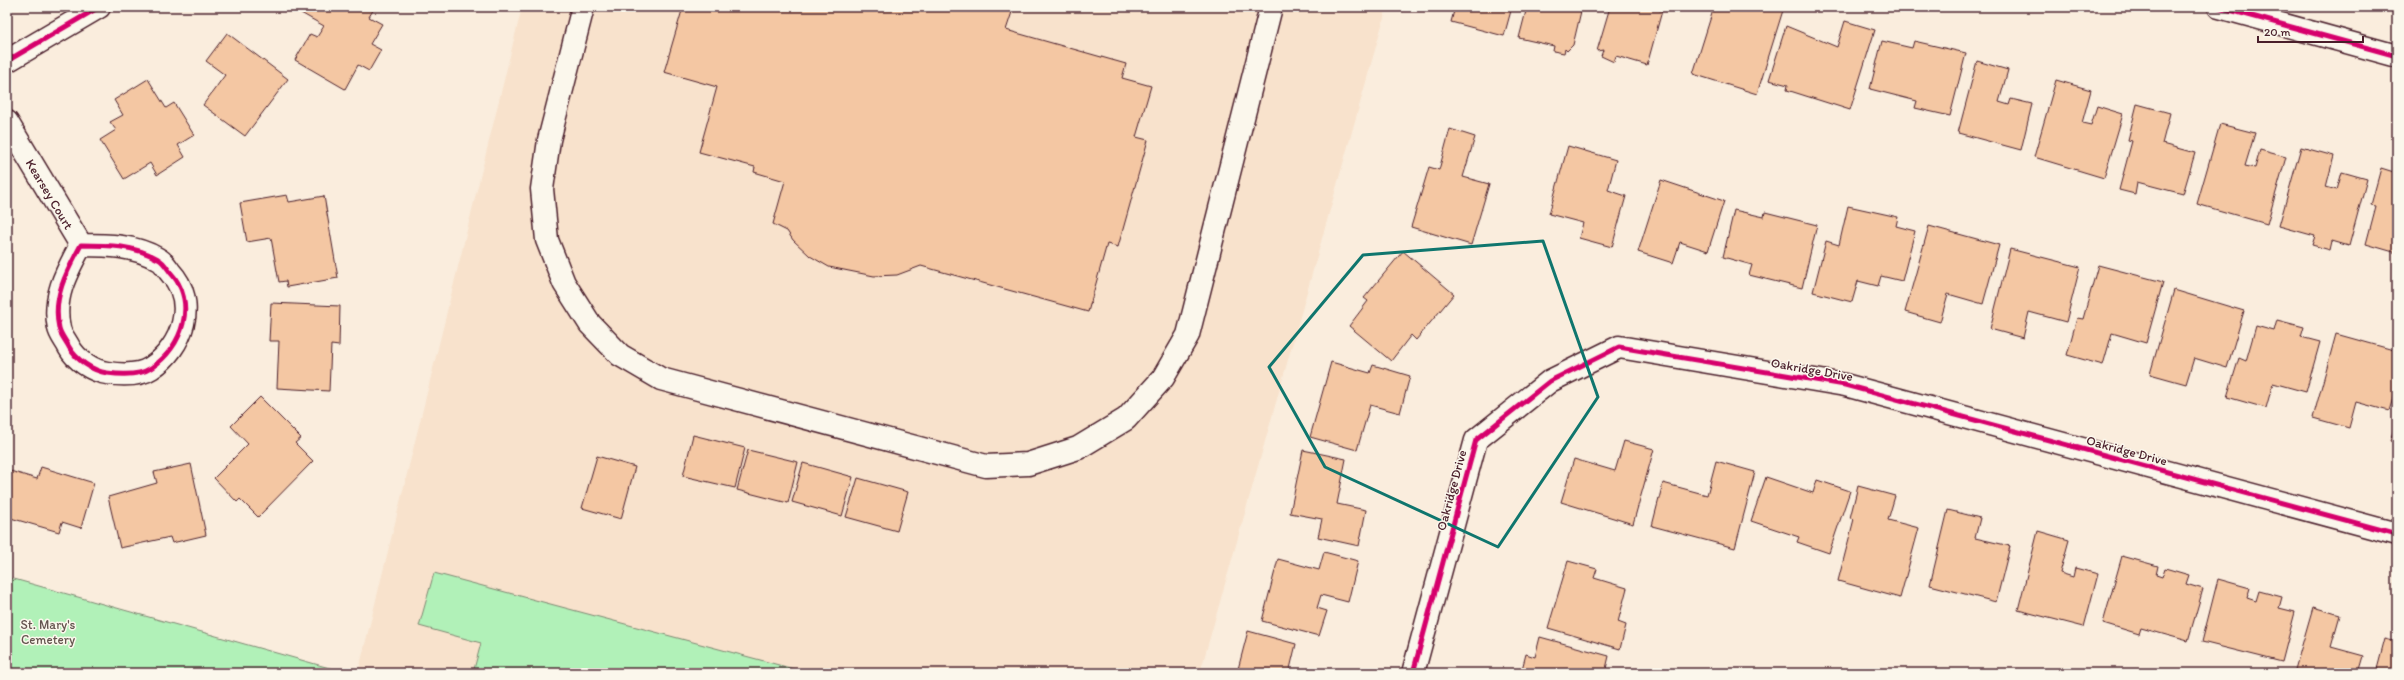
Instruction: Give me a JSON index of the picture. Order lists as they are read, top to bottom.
{
  "streets": {
    "street": ["Kearsey Court", "Oakridge Drive"]
  },
  "parks": ["St. Mary's Cemetery"],
  "scale_bar": "20 m"
}
